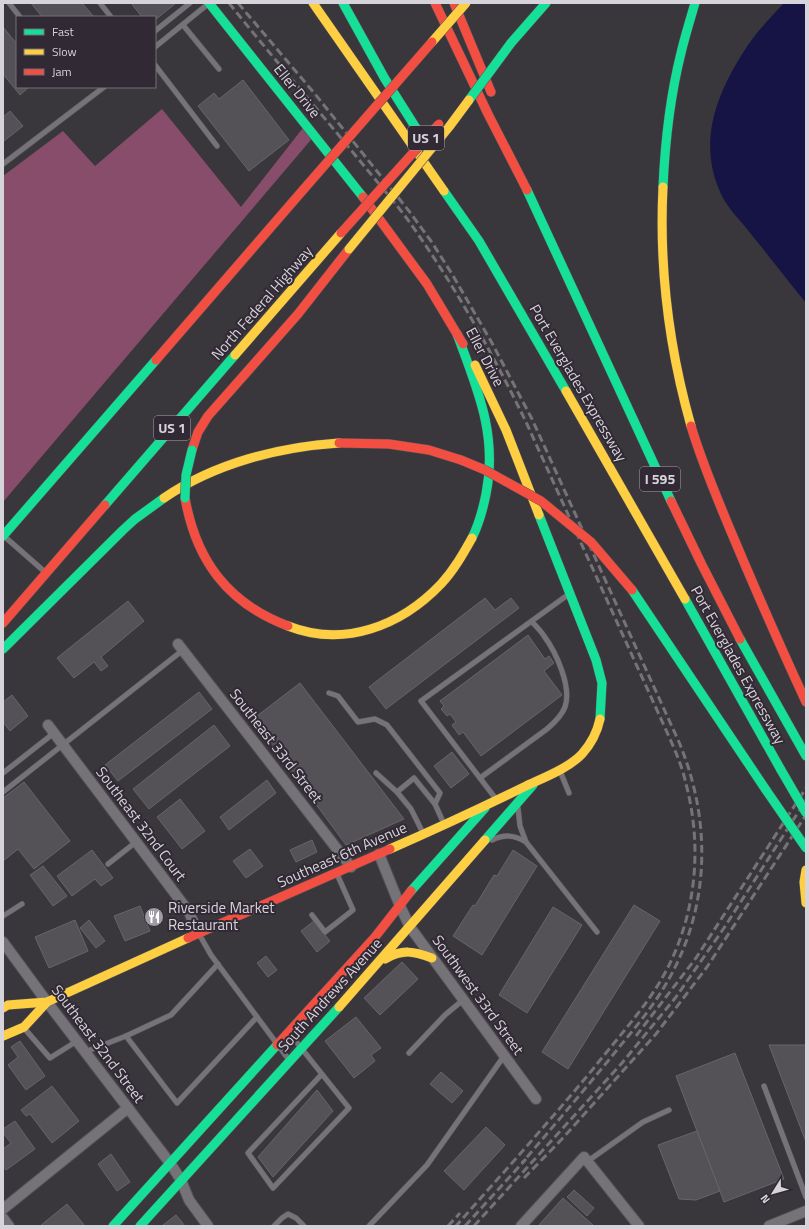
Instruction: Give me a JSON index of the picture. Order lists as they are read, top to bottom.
{
  "streets": {
    "main road": [
      "Eller Drive",
      "US 1",
      "North Federal Highway",
      "Port Everglades Expressway",
      "I 595",
      "Southeast 6th Avenue",
      "South Andrews Avenue"
    ],
    "street": [
      "Southeast 33rd Street",
      "Southeast 32nd Court",
      "Southwest 33rd Street",
      "Southeast 32nd Street"
    ]
  },
  "crossings": [
    ["Eller Drive", "Southeast 6th Avenue"],
    ["Southeast 33rd Street", "Southeast 6th Avenue"],
    ["Southeast 32nd Court", "Southeast 6th Avenue"],
    ["Southeast 32nd Court", "South Andrews Avenue"],
    ["Southeast 6th Avenue", "South Andrews Avenue"],
    ["Southeast 6th Avenue", "Southwest 33rd Street"],
    ["Southeast 6th Avenue", "Southeast 32nd Street"],
    ["South Andrews Avenue", "Southwest 33rd Street"],
    ["South Andrews Avenue", "Southeast 32nd Street"]
  ],
  "places": {
    "restaurant": ["Riverside Market Restaurant"]
  },
  "legend": ["Fast", "Slow", "Jam"],
  "north": "bottom left"
}
